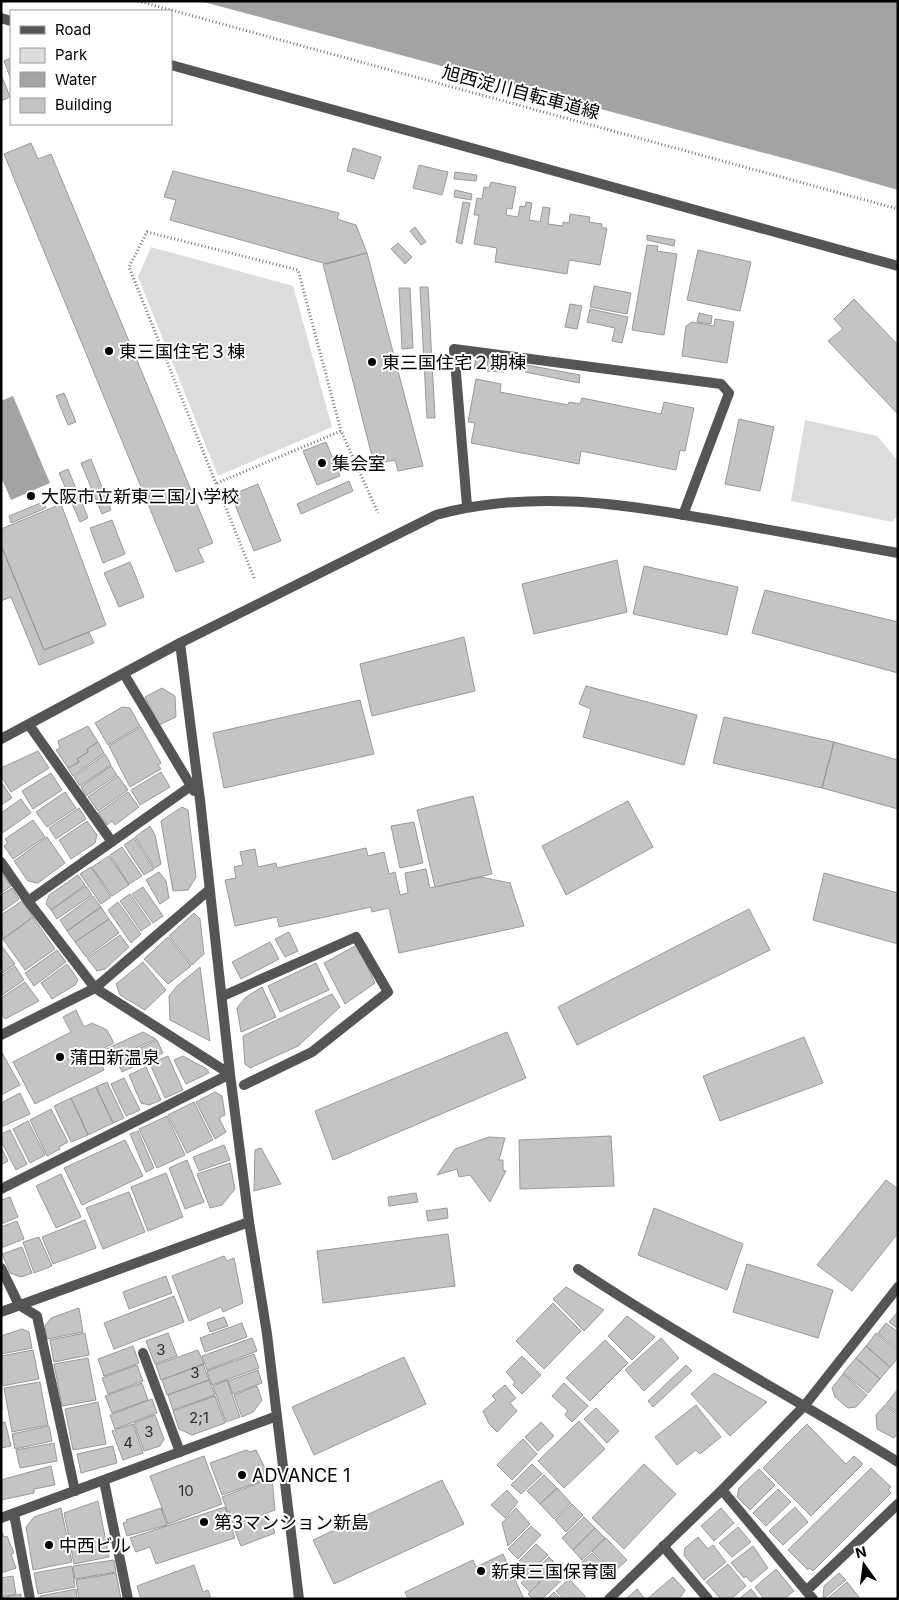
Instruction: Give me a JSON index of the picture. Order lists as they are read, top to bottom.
{
  "streets": {
    "path": ["旭西淀川自転車道線"]
  },
  "places": [
    "東三国住宅３棟",
    "東三国住宅２期棟",
    "集会室",
    "大阪市立新東三国小学校",
    "蒲田新温泉",
    "ADVANCE 1",
    "第3マンション新島",
    "中西ビル",
    "新東三国保育園"
  ],
  "house_numbers": [
    "3",
    "3",
    "2;1",
    "3",
    "4",
    "10"
  ],
  "legend": [
    "Road",
    "Park",
    "Water",
    "Building"
  ],
  "north": "top"
}
